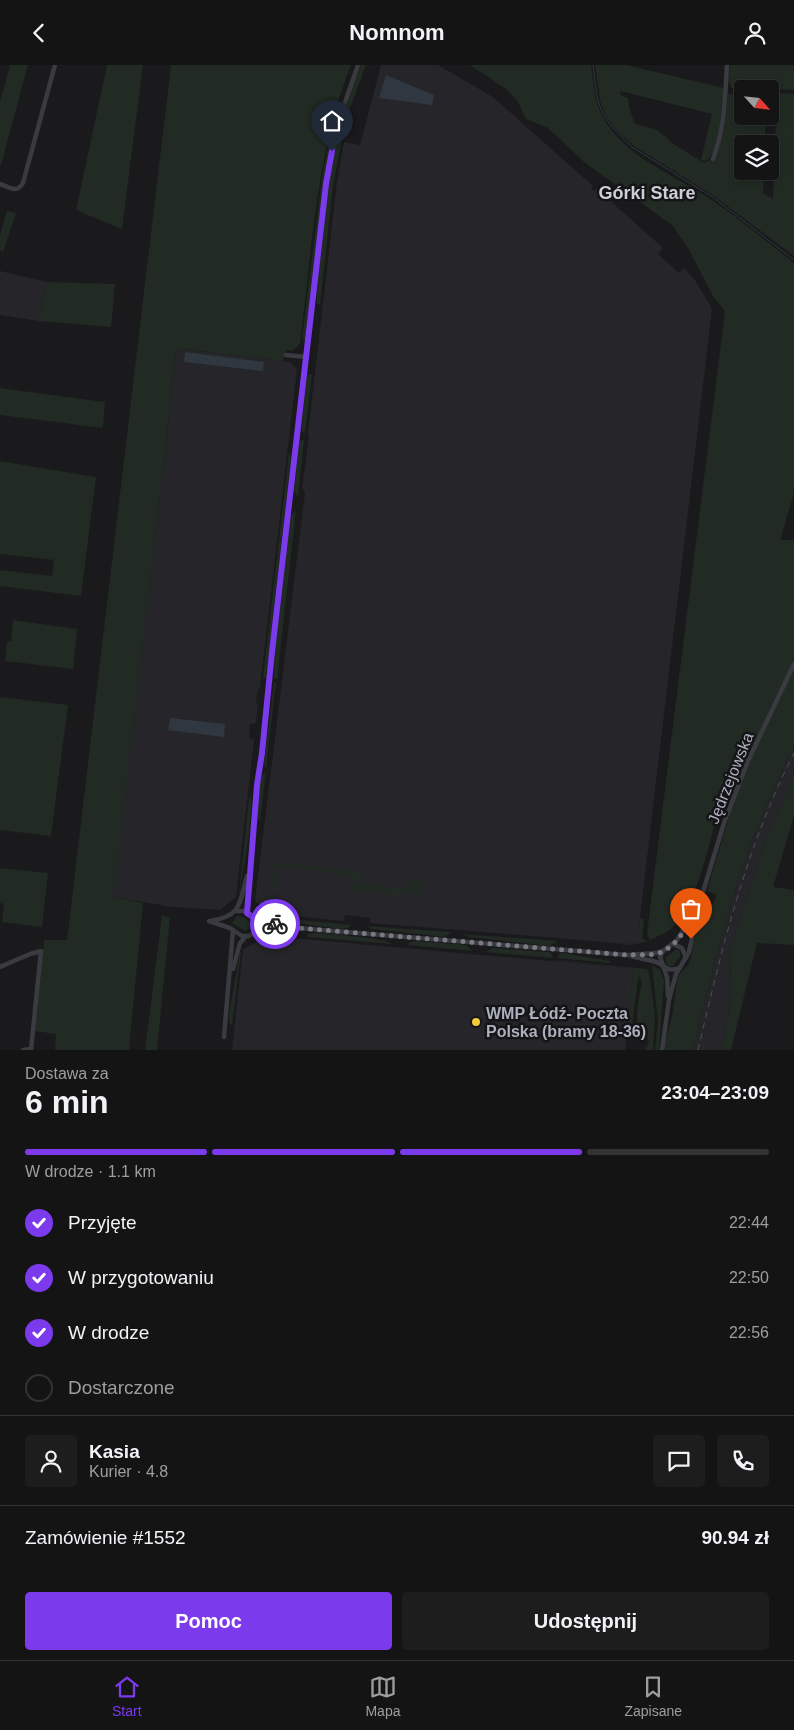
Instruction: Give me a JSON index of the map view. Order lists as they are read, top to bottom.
{
  "streets": {
    "street": ["Jędrzejowska"]
  },
  "districts": ["Górki Stare"],
  "places": ["WMP Łódź- Poczta Polska (bramy 18-36)"],
  "north": "bottom right",
  "page": {
    "header": "Nomnom",
    "heading": ["6 min", "Dostawa za", "23:04–23:09"],
    "panel": [
      "Kasia",
      "Kurier · 4.8",
      "Zamówienie #1552",
      "90.94 zł"
    ],
    "bar": "W drodze · 1.1 km",
    "list": [
      ["Przyjęte", "22:44"],
      ["W przygotowaniu", "22:50"],
      ["W drodze", "22:56"],
      "Dostarczone"
    ],
    "buttons": ["Pomoc", "Udostępnij"],
    "tabs": ["Start", "Mapa", "Zapisane"]
  }
}
